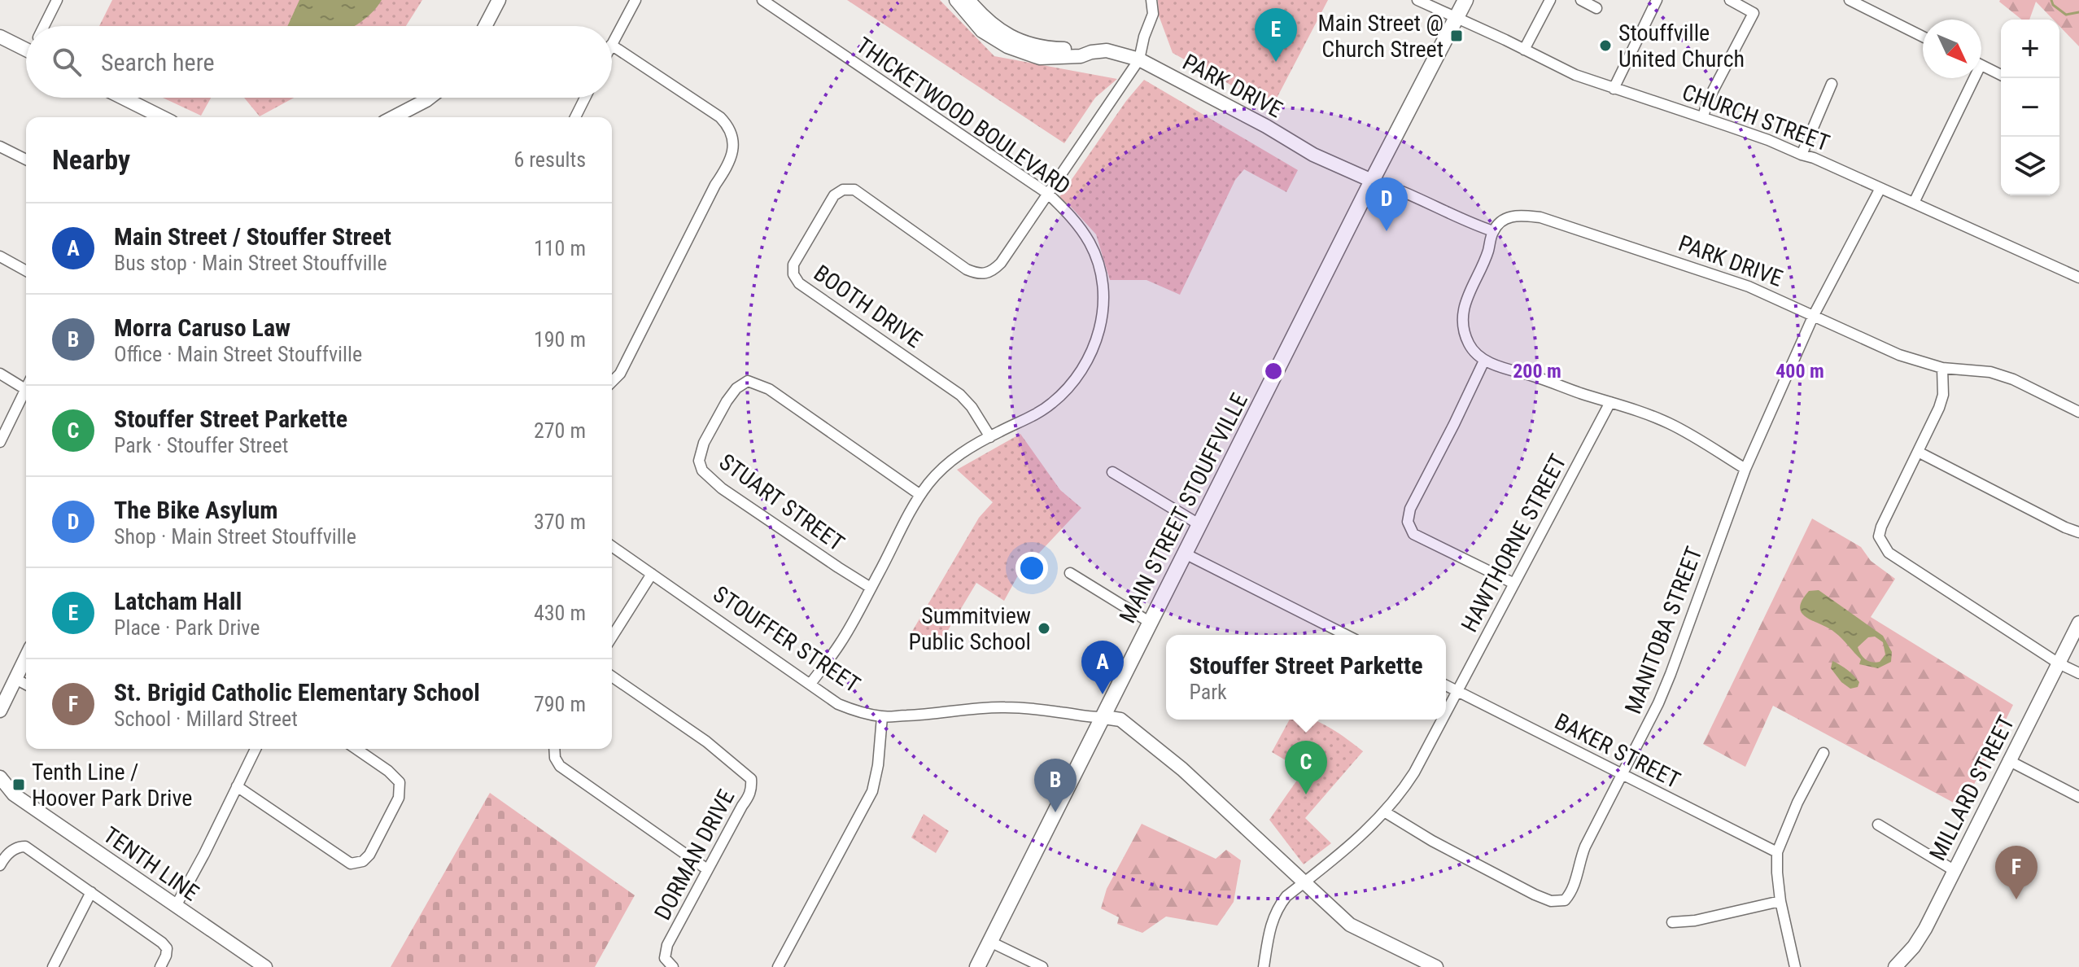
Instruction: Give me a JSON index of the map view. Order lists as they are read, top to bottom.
{
  "streets": {
    "main road": ["MAIN STREET STOUFFVILLE"],
    "street": [
      "PARK DRIVE",
      "THICKETWOOD BOULEVARD",
      "CHURCH STREET",
      "BOOTH DRIVE",
      "STUART STREET",
      "HAWTHORNE STREET",
      "MANITOBA STREET",
      "STOUFFER STREET",
      "BAKER STREET",
      "MILLARD STREET",
      "DORMAN DRIVE",
      "TENTH LINE"
    ]
  },
  "crossings": [
    ["PARK DRIVE", "MAIN STREET STOUFFVILLE"],
    ["PARK DRIVE", "MANITOBA STREET"],
    ["THICKETWOOD BOULEVARD", "BOOTH DRIVE"],
    ["THICKETWOOD BOULEVARD", "STUART STREET"],
    ["THICKETWOOD BOULEVARD", "STOUFFER STREET"],
    ["CHURCH STREET", "MAIN STREET STOUFFVILLE"],
    ["CHURCH STREET", "MANITOBA STREET"],
    ["MAIN STREET STOUFFVILLE", "STOUFFER STREET"],
    ["HAWTHORNE STREET", "MANITOBA STREET"],
    ["HAWTHORNE STREET", "STOUFFER STREET"],
    ["HAWTHORNE STREET", "BAKER STREET"],
    ["MANITOBA STREET", "BAKER STREET"]
  ],
  "places": {
    "transit": ["Main Street @ Church Street", "Tenth Line / Hoover Park Drive"],
    "other": ["Stouffville United Church", "Summitview Public School"]
  },
  "north": "bottom right",
  "page": {
    "pins": [
      "E",
      "D",
      "A",
      "C",
      "B",
      "F"
    ],
    "map_buttons": ["+", "−"],
    "search": "Search here",
    "heading": ["Nearby", "6 results"],
    "list": [
      {
        "mark": "A",
        "name": "Main Street / Stouffer Street",
        "note": "Bus stop · Main Street Stouffville",
        "value": "110 m"
      },
      {
        "mark": "B",
        "name": "Morra Caruso Law",
        "note": "Office · Main Street Stouffville",
        "value": "190 m"
      },
      {
        "mark": "C",
        "name": "Stouffer Street Parkette",
        "note": "Park · Stouffer Street",
        "value": "270 m"
      },
      {
        "mark": "D",
        "name": "The Bike Asylum",
        "note": "Shop · Main Street Stouffville",
        "value": "370 m"
      },
      {
        "mark": "E",
        "name": "Latcham Hall",
        "note": "Place · Park Drive",
        "value": "430 m"
      },
      {
        "mark": "F",
        "name": "St. Brigid Catholic Elementary School",
        "note": "School · Millard Street",
        "value": "790 m"
      }
    ],
    "popup": ["Stouffer Street Parkette", "Park"]
  },
  "rings": ["200 m", "400 m"]
}
